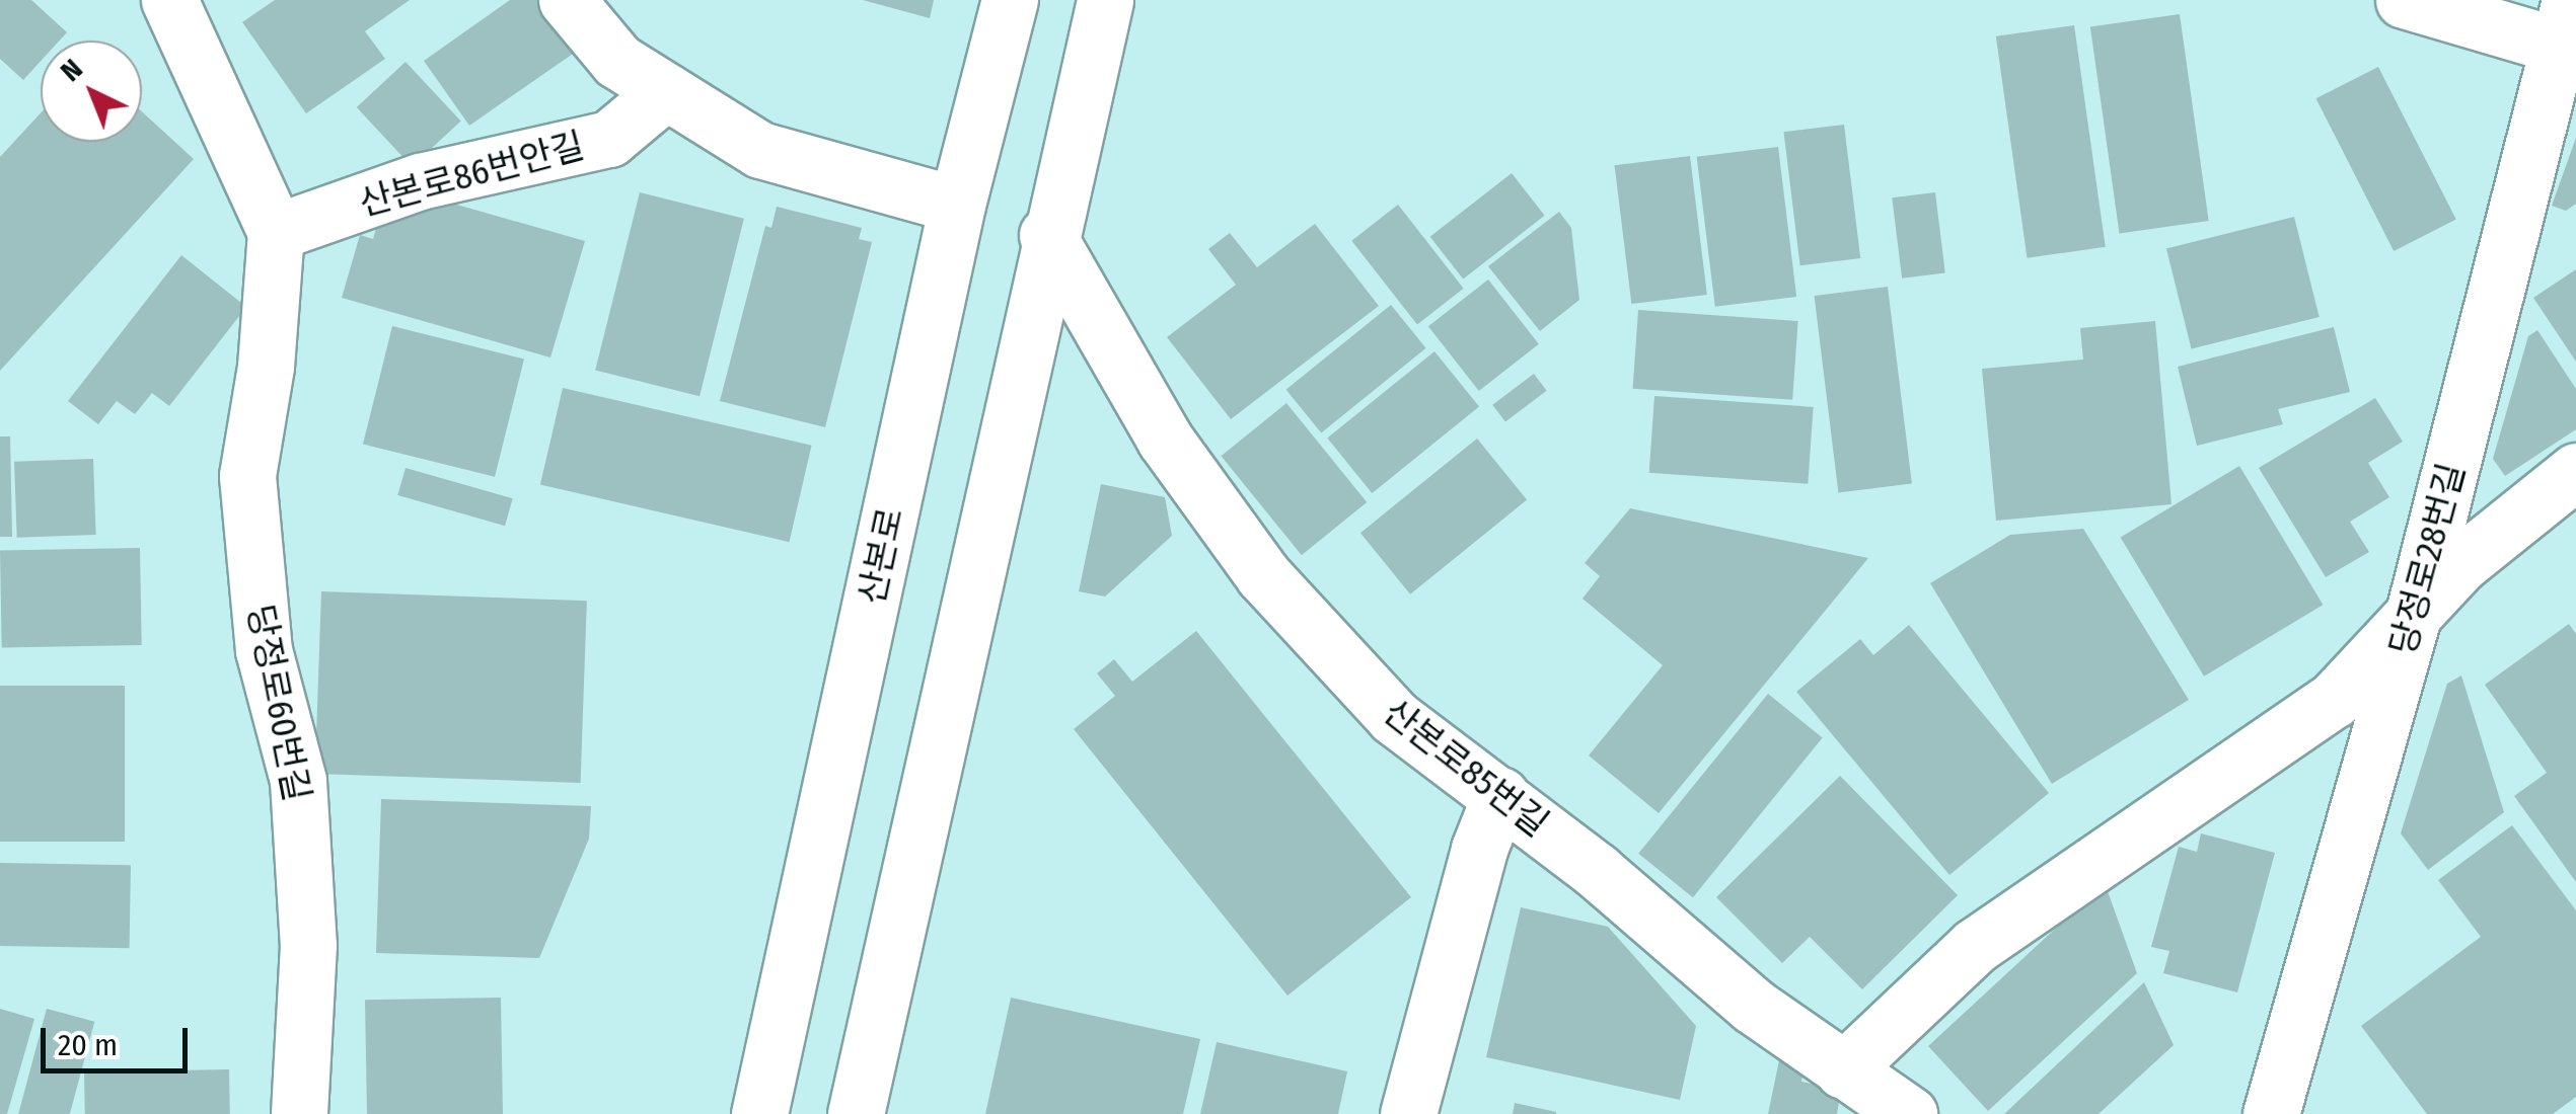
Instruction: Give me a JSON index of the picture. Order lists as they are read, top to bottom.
{
  "streets": {
    "street": [
      "산본로86번안길",
      "산본로",
      "당정로28번길",
      "당정로60번길",
      "산본로85번길"
    ]
  },
  "crossings": [
    ["산본로86번안길", "당정로60번길"]
  ],
  "scale_bar": "20 m",
  "north": "top left"
}
